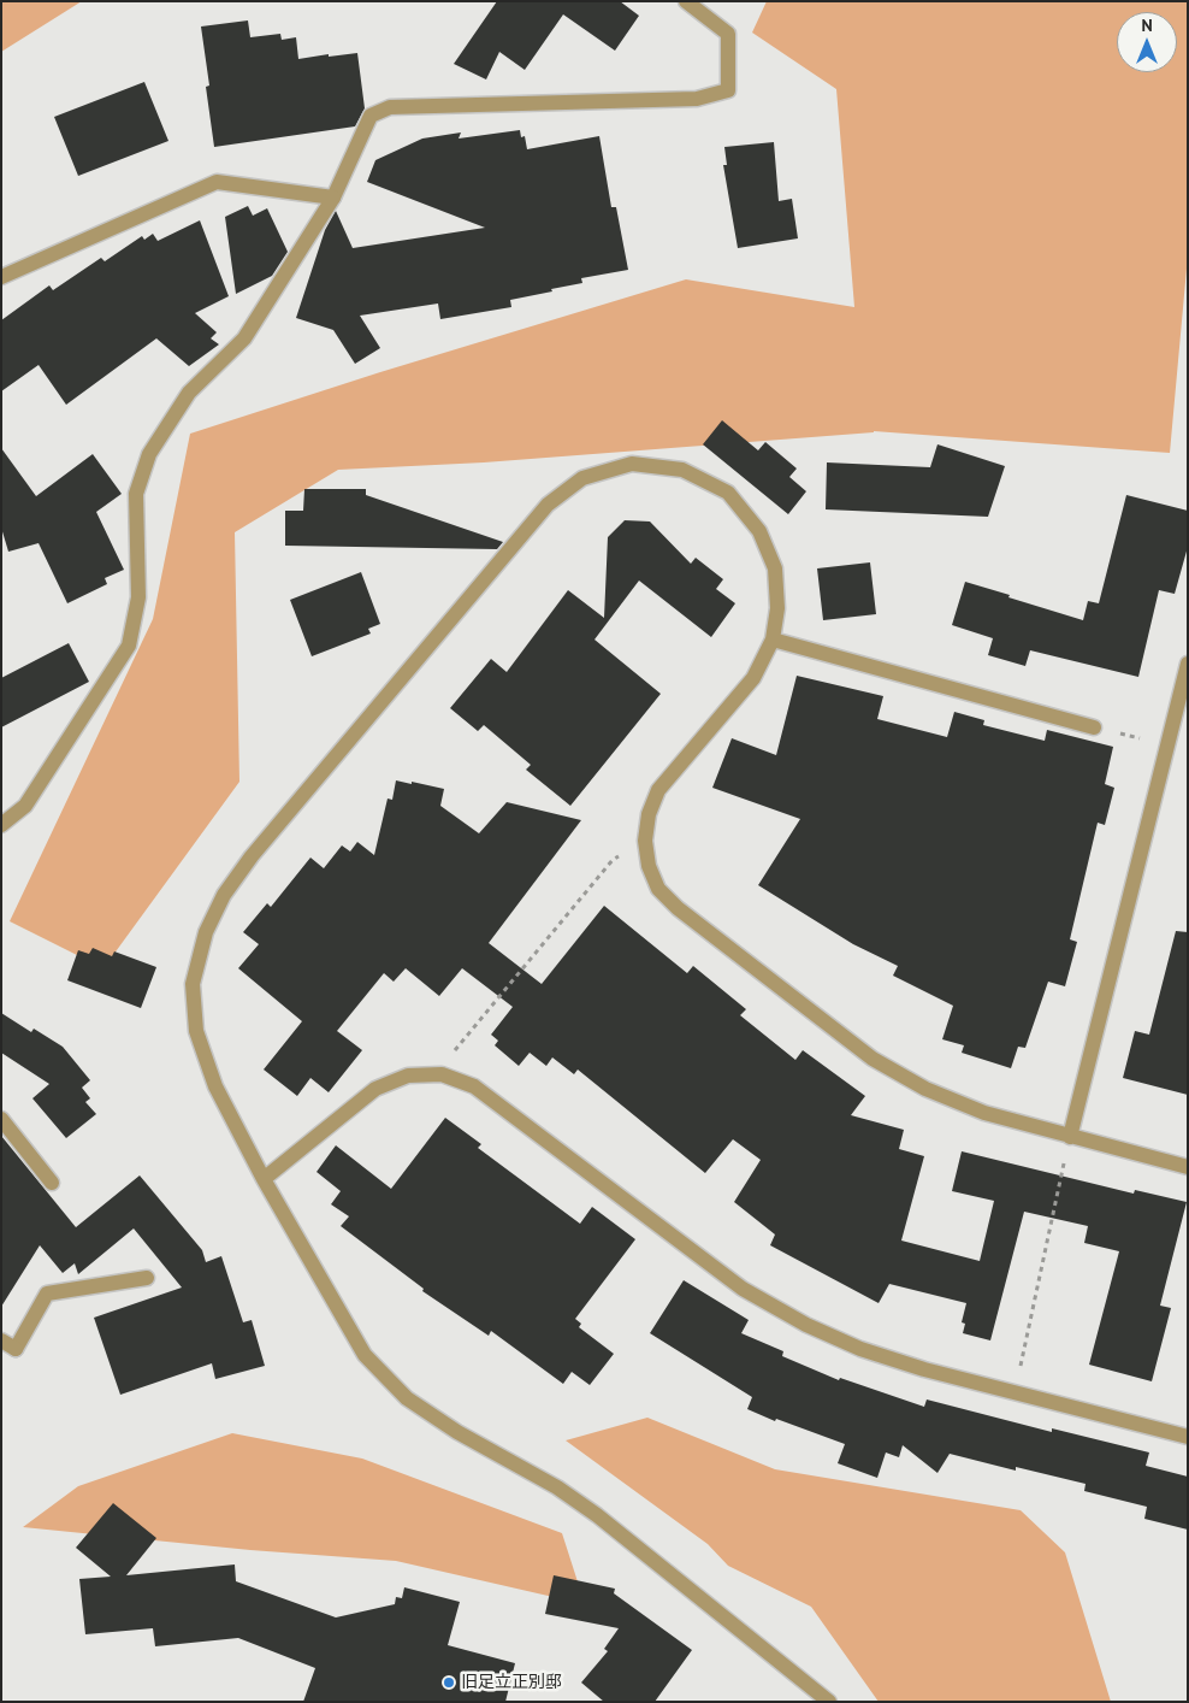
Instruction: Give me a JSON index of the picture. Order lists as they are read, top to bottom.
{
  "places": ["旧足立正別邸"],
  "north": "top"
}
